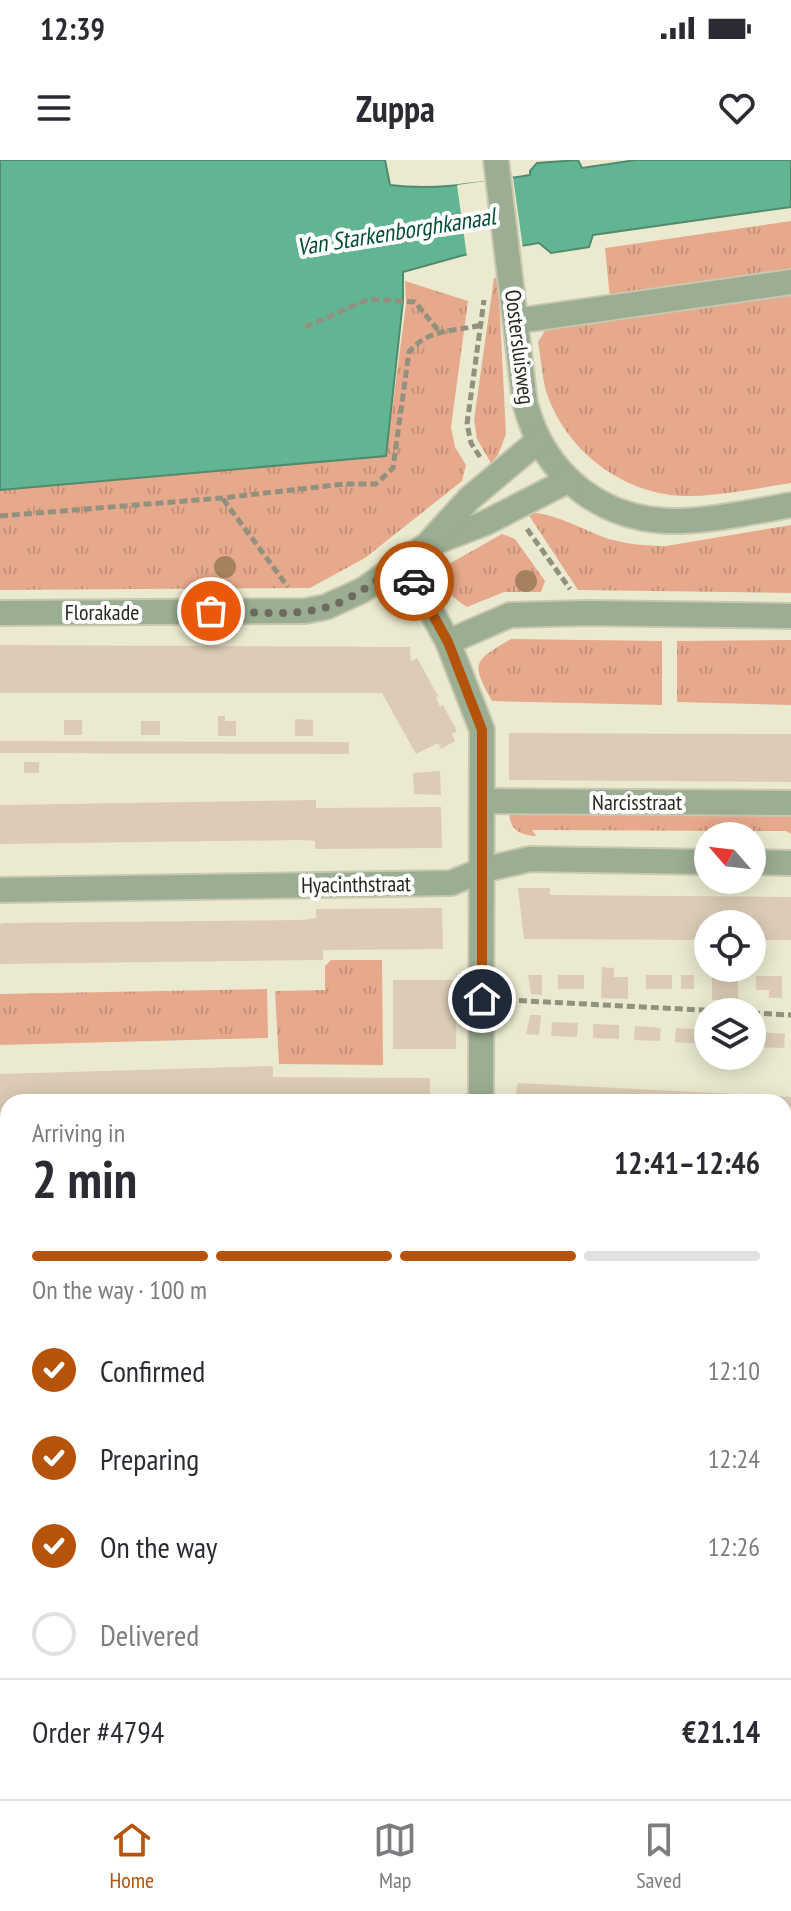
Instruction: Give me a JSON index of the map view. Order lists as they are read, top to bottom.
{
  "streets": {
    "street": [
      "Oostersluisweg",
      "Florakade",
      "Narcisstraat",
      "Hyacinthstraat"
    ]
  },
  "crossings": [
    ["Oostersluisweg", "Florakade"]
  ],
  "water": ["Van Starkenborghkanaal"],
  "north": "top left",
  "page": {
    "status": "12:39",
    "header": "Zuppa",
    "heading": ["2 min", "Arriving in", "12:41–12:46"],
    "panel": ["Order #4794", "€21.14"],
    "bar": "On the way · 100 m",
    "list": [
      ["Confirmed", "12:10"],
      ["Preparing", "12:24"],
      ["On the way", "12:26"],
      "Delivered"
    ],
    "tabs": ["Home", "Map", "Saved"]
  }
}
